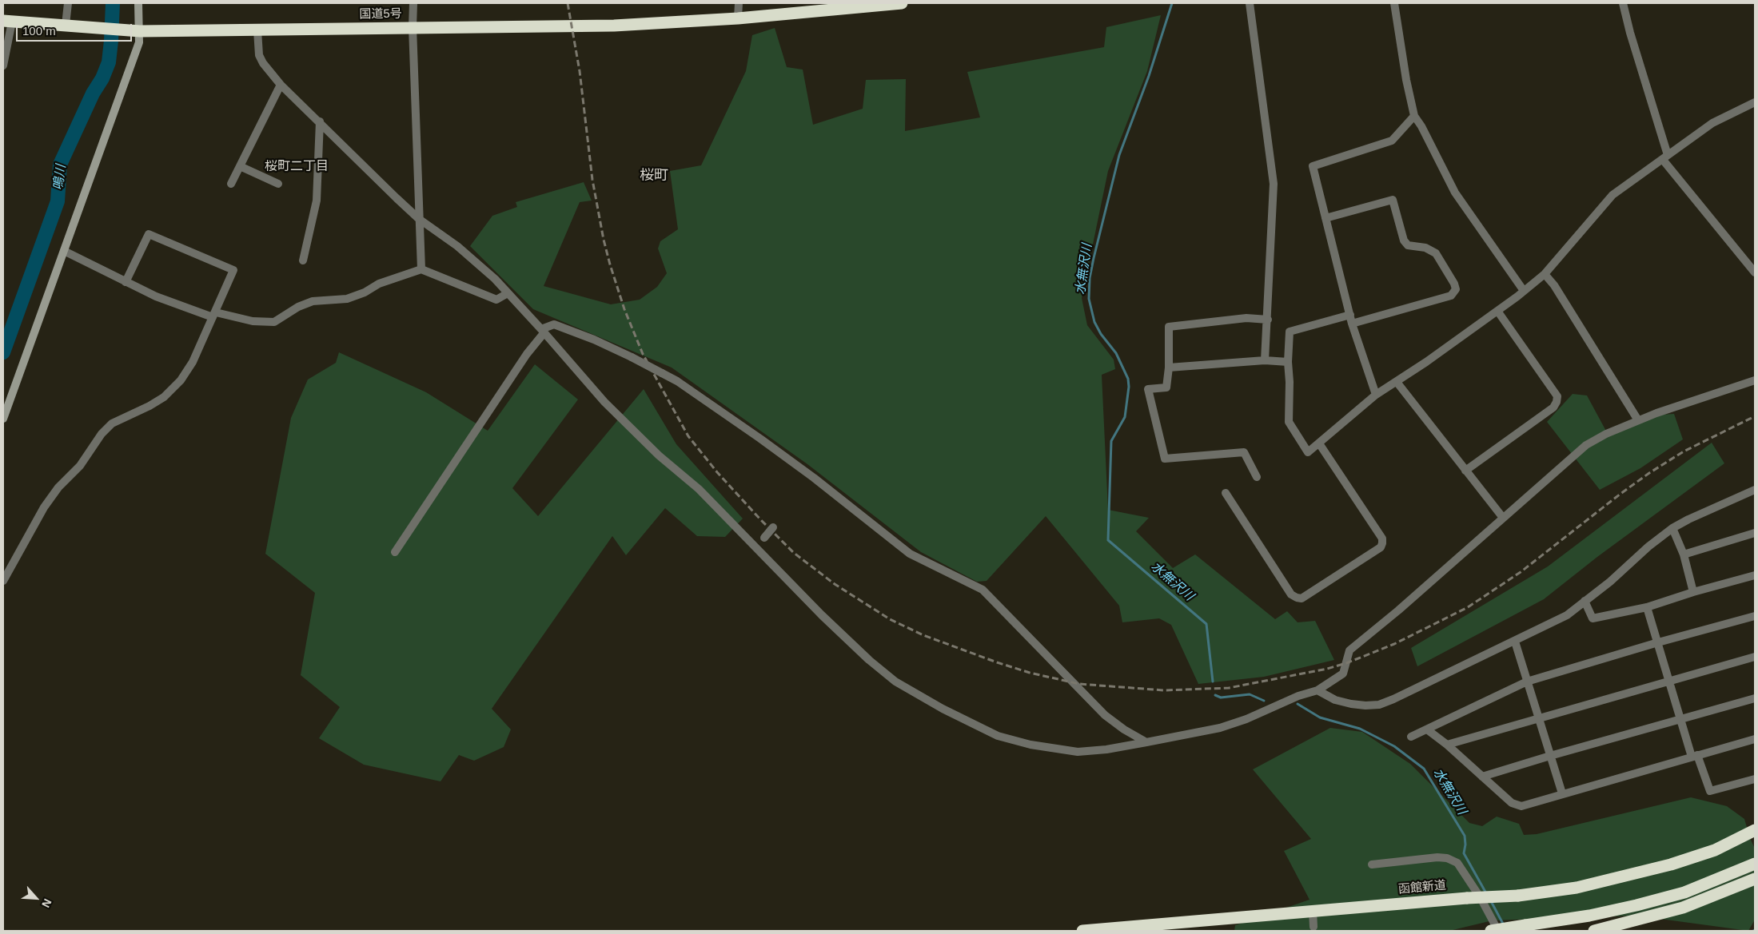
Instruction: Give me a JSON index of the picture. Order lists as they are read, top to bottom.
{
  "streets": {
    "highway": ["国道5号", "函館新道"]
  },
  "districts": ["桜町二丁目", "桜町"],
  "water": ["鳴川", "水無沢川"],
  "scale_bar": "100 m",
  "north": "bottom right"
}
